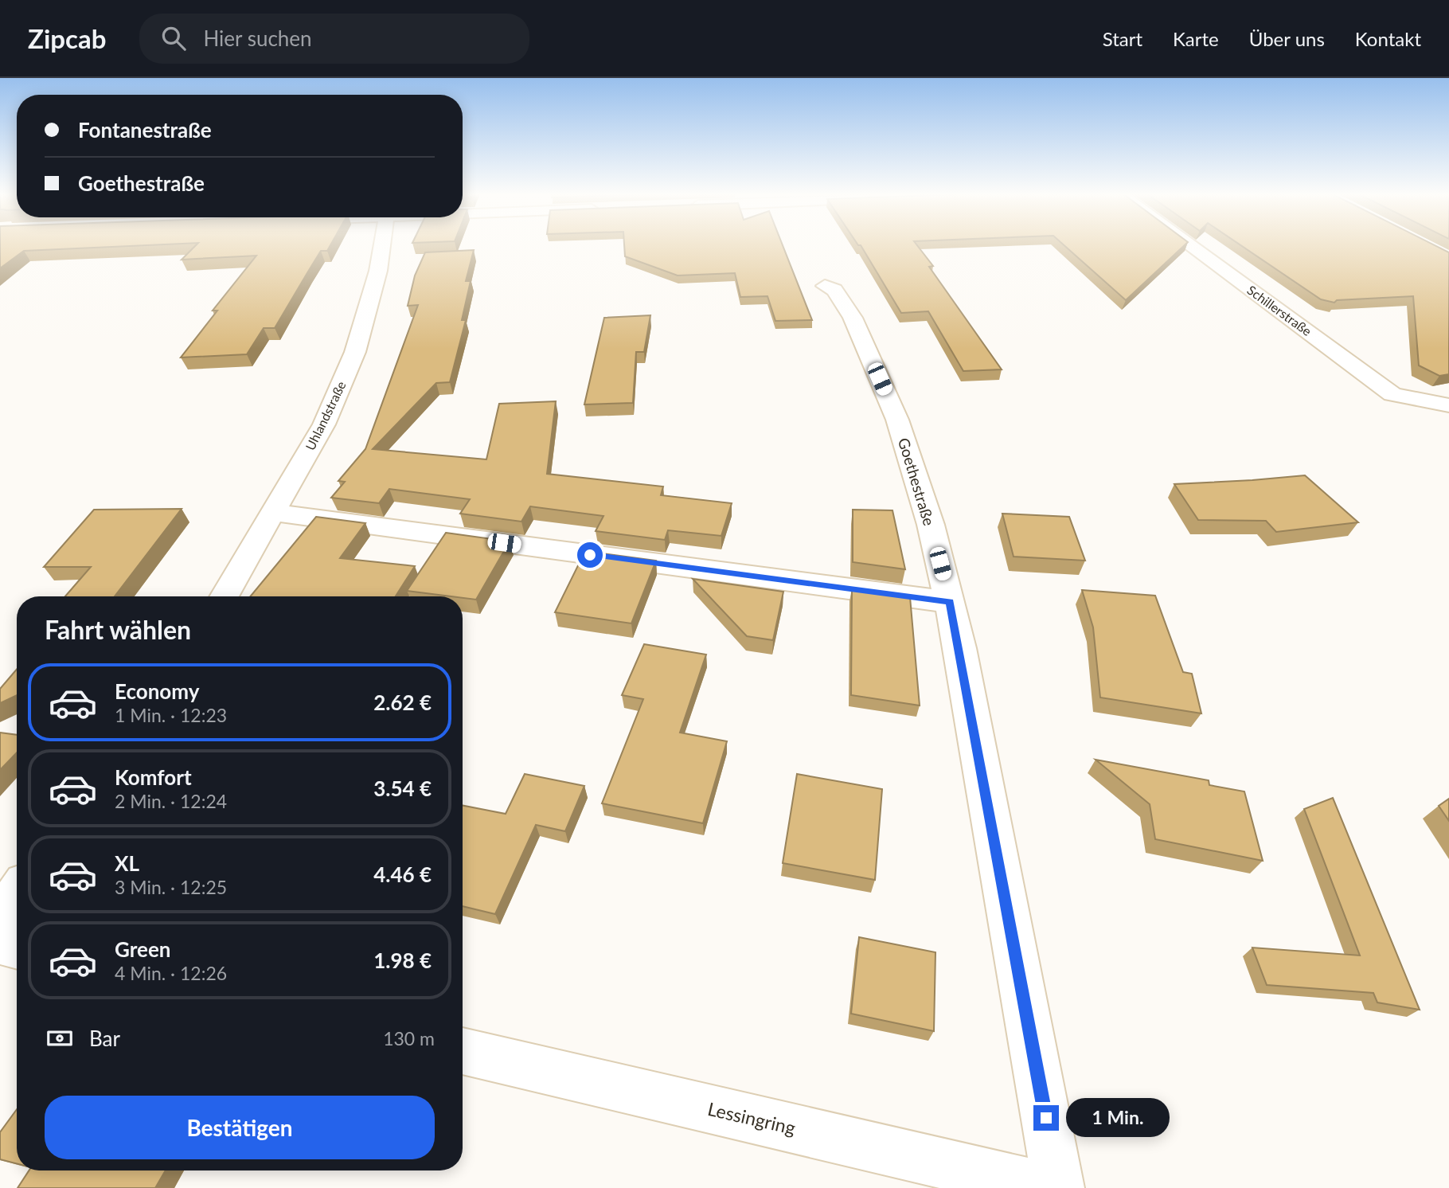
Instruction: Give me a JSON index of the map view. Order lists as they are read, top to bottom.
{
  "streets": {
    "street": [
      "Schillerstraße",
      "Uhlandstraße",
      "Goethestraße",
      "Lessingring"
    ]
  },
  "page": {
    "header": "Zipcab",
    "search": "Hier suchen",
    "nav": [
      "Start",
      "Karte",
      "Über uns",
      "Kontakt"
    ],
    "banner": ["Fontanestraße", "Goethestraße"],
    "heading": "Fahrt wählen",
    "list": [
      {
        "name": "Economy",
        "note": "1 Min. · 12:23",
        "value": "2.62 €"
      },
      {
        "name": "Komfort",
        "note": "2 Min. · 12:24",
        "value": "3.54 €"
      },
      {
        "name": "XL",
        "note": "3 Min. · 12:25",
        "value": "4.46 €"
      },
      {
        "name": "Green",
        "note": "4 Min. · 12:26",
        "value": "1.98 €"
      }
    ],
    "pay": ["Bar", "130 m"],
    "buttons": "Bestätigen",
    "bubble": "1 Min."
  }
}
